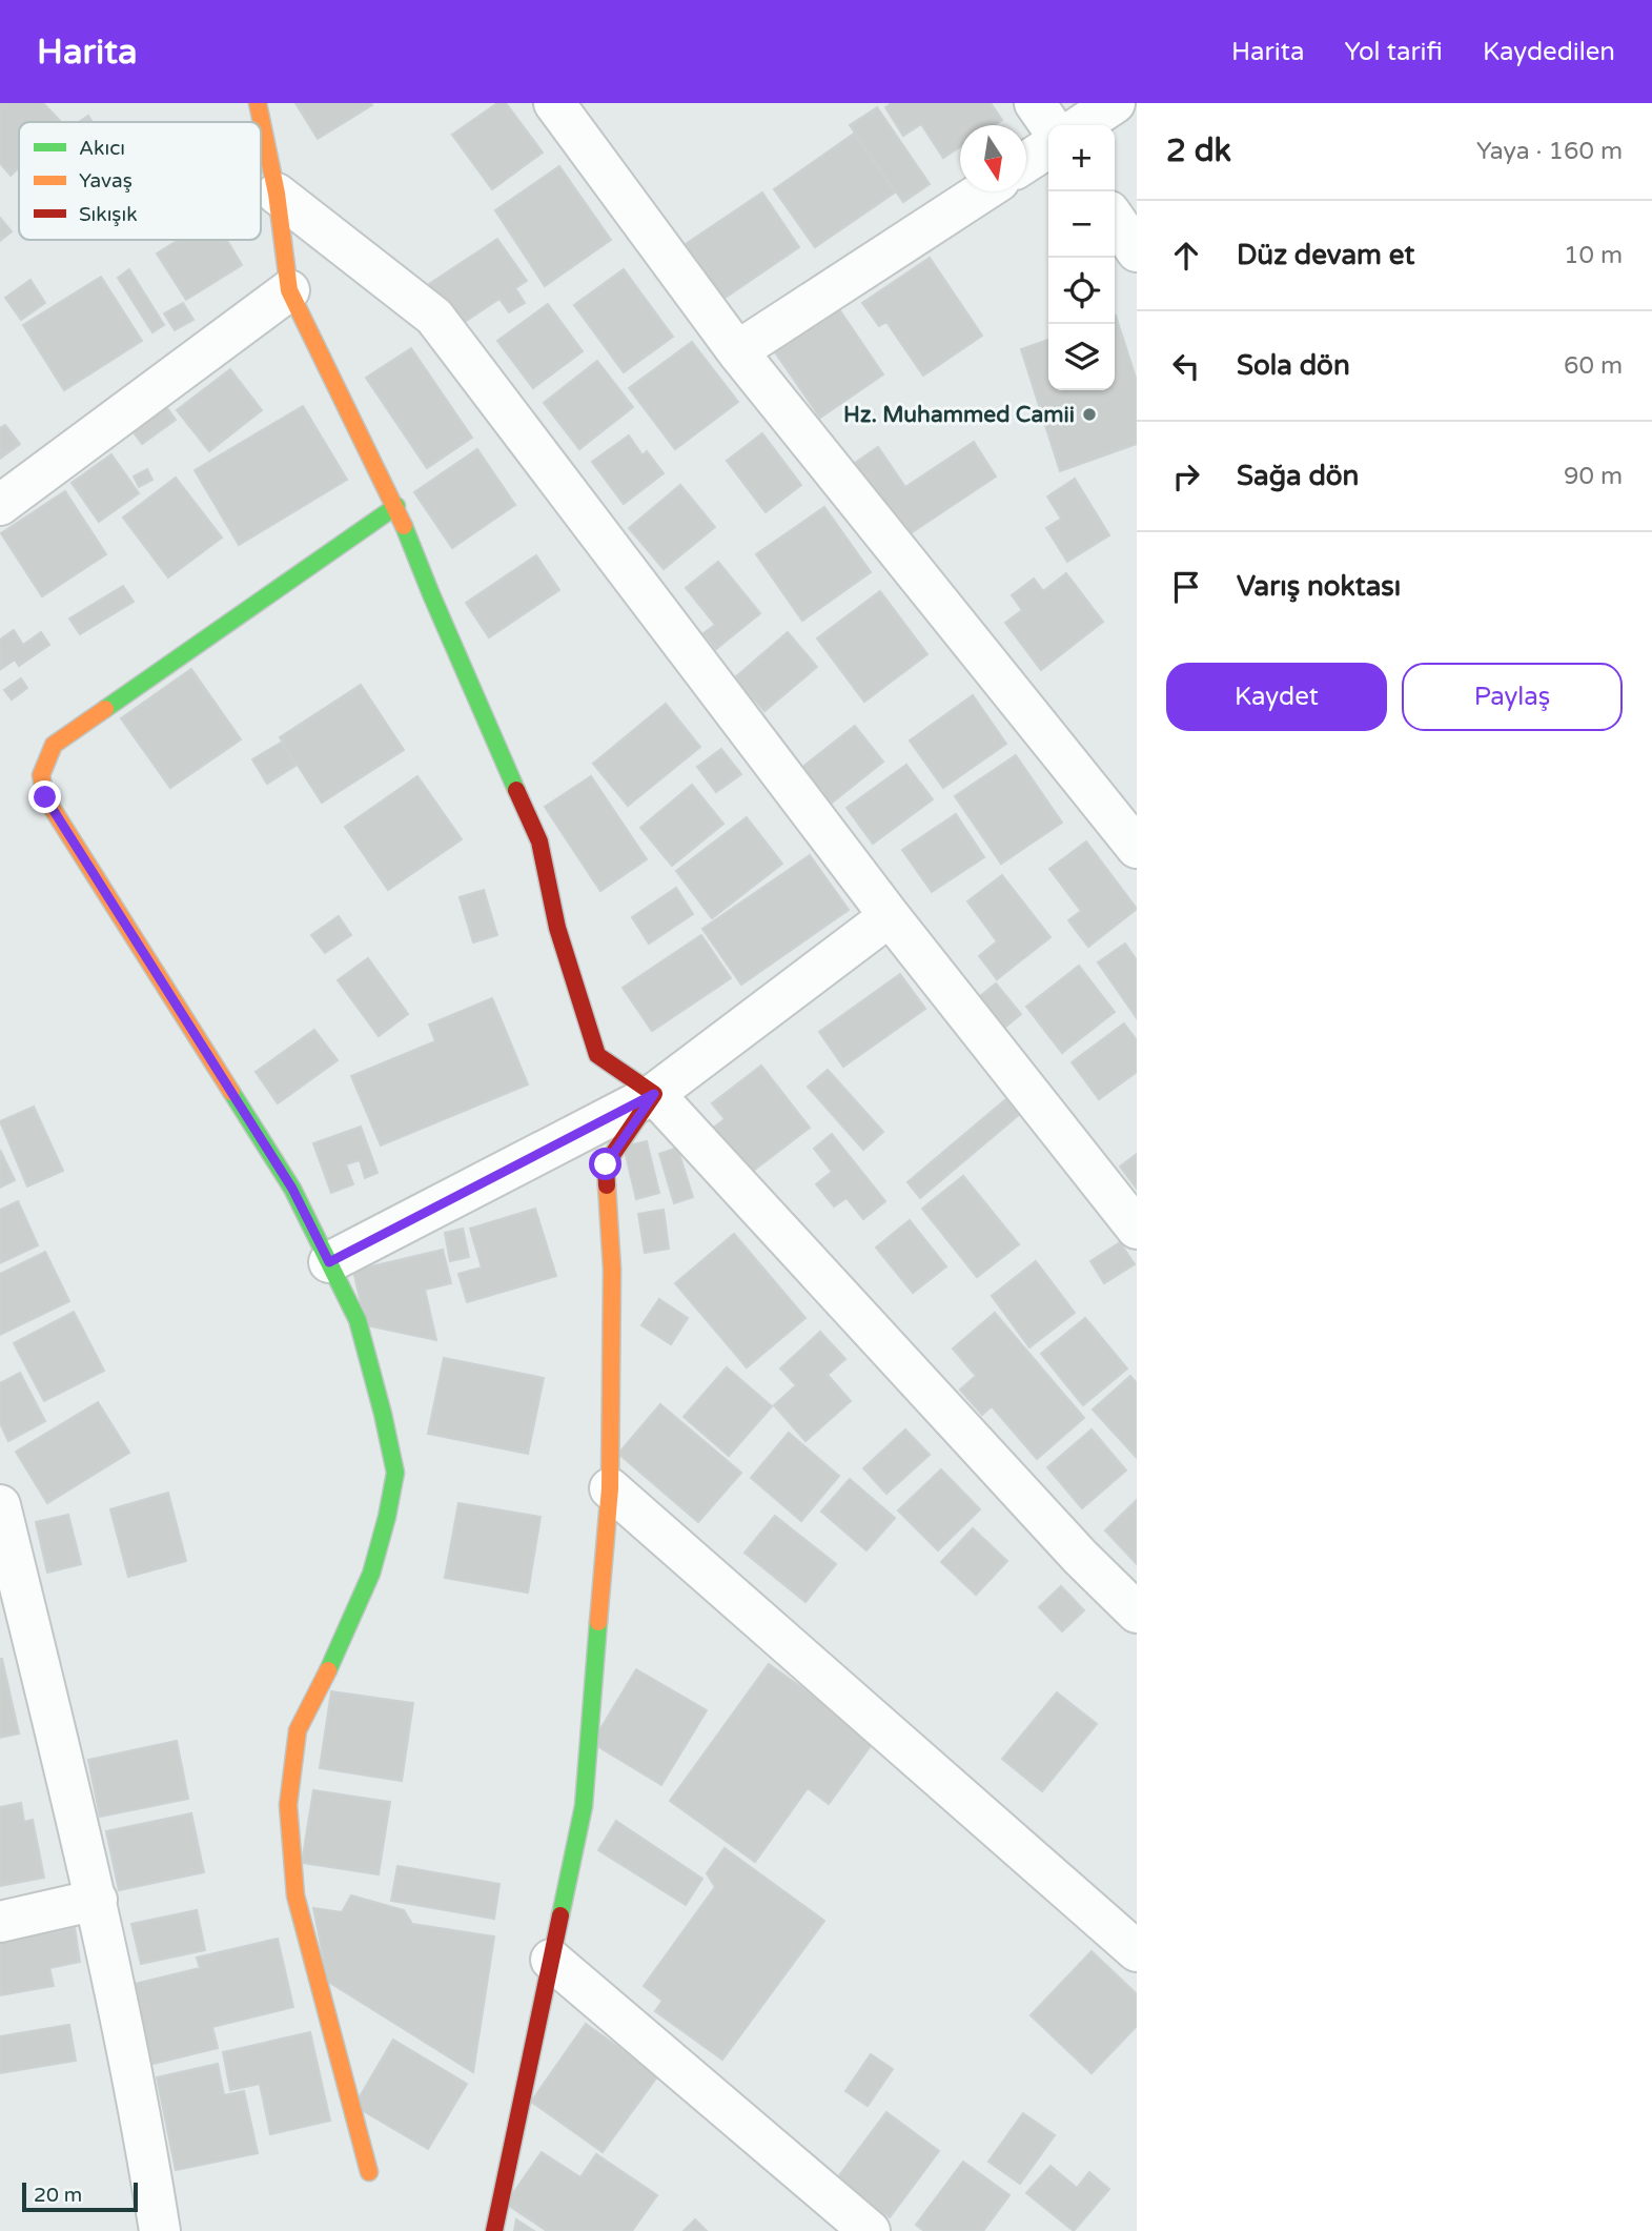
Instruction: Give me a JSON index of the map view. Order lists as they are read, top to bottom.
{
  "places": ["Hz. Muhammed Camii"],
  "legend": ["Akıcı", "Yavaş", "Sıkışık"],
  "scale_bar": "20 m",
  "north": "bottom",
  "page": {
    "header": "Harita",
    "nav": ["Harita", "Yol tarifi", "Kaydedilen"],
    "heading": ["2 dk", "Yaya · 160 m"],
    "map_buttons": ["+", "−"],
    "list": [
      ["Düz devam et", "10 m"],
      ["Sola dön", "60 m"],
      ["Sağa dön", "90 m"],
      "Varış noktası"
    ],
    "buttons": ["Kaydet", "Paylaş"],
    "scale": "20 m"
  }
}
